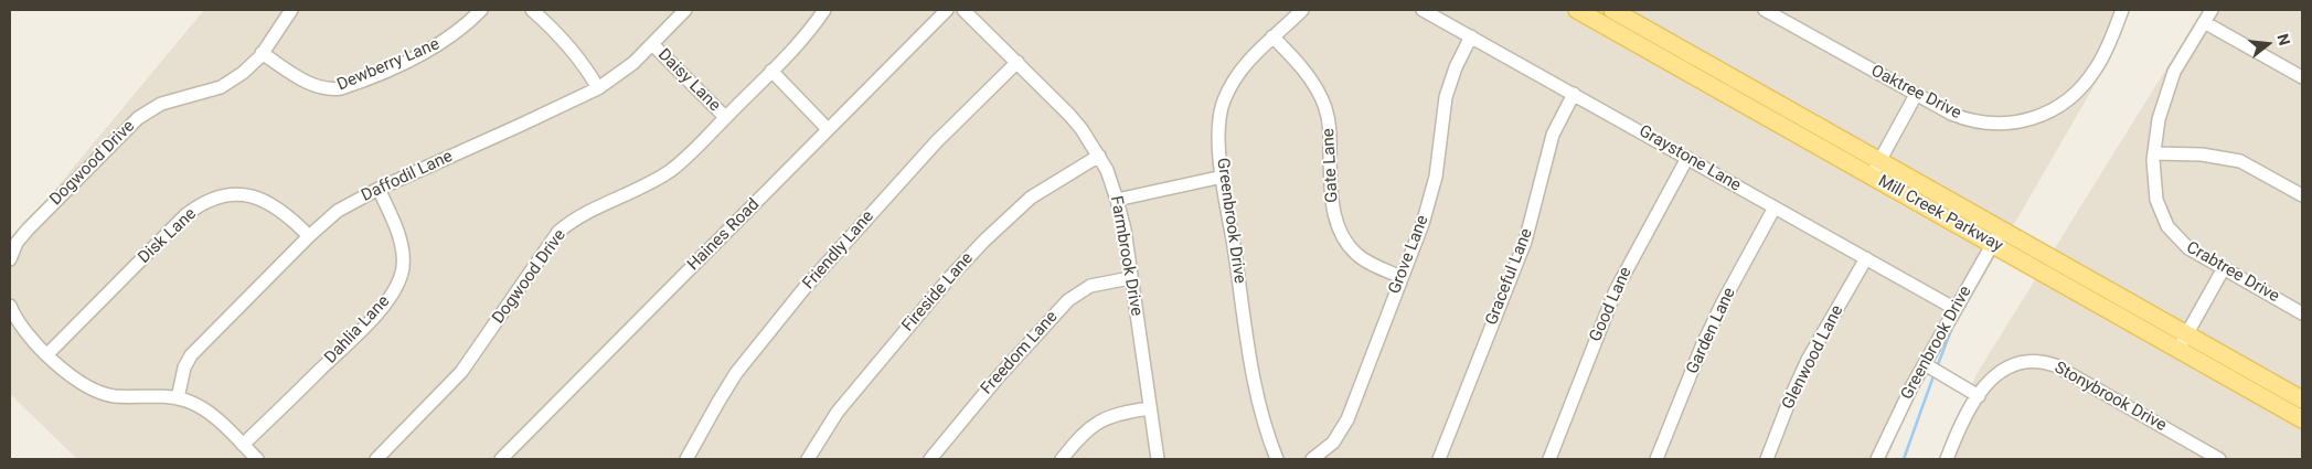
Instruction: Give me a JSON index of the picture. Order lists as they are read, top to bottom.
{
  "streets": {
    "main road": ["Mill Creek Parkway"],
    "street": [
      "Dewberry Lane",
      "Daisy Lane",
      "Oaktree Drive",
      "Graystone Lane",
      "Dogwood Drive",
      "Gate Lane",
      "Daffodil Lane",
      "Greenbrook Drive",
      "Haines Road",
      "Disk Lane",
      "Friendly Lane",
      "Grove Lane",
      "Farmbrook Drive",
      "Crabtree Drive",
      "Graceful Lane",
      "Fireside Lane",
      "Good Lane",
      "Dahlia Lane",
      "Garden Lane",
      "Freedom Lane",
      "Glenwood Lane",
      "Stonybrook Drive"
    ]
  },
  "crossings": [
    ["Dewberry Lane", "Dogwood Drive"],
    ["Daisy Lane", "Dogwood Drive"],
    ["Daisy Lane", "Daffodil Lane"],
    ["Graystone Lane", "Greenbrook Drive"],
    ["Graystone Lane", "Grove Lane"],
    ["Graystone Lane", "Graceful Lane"],
    ["Graystone Lane", "Good Lane"],
    ["Graystone Lane", "Garden Lane"],
    ["Graystone Lane", "Glenwood Lane"],
    ["Gate Lane", "Greenbrook Drive"],
    ["Gate Lane", "Grove Lane"],
    ["Daffodil Lane", "Disk Lane"],
    ["Daffodil Lane", "Dahlia Lane"],
    ["Mill Creek Parkway", "Greenbrook Drive"],
    ["Friendly Lane", "Farmbrook Drive"],
    ["Farmbrook Drive", "Fireside Lane"],
    ["Farmbrook Drive", "Freedom Lane"]
  ],
  "north": "right"
}
